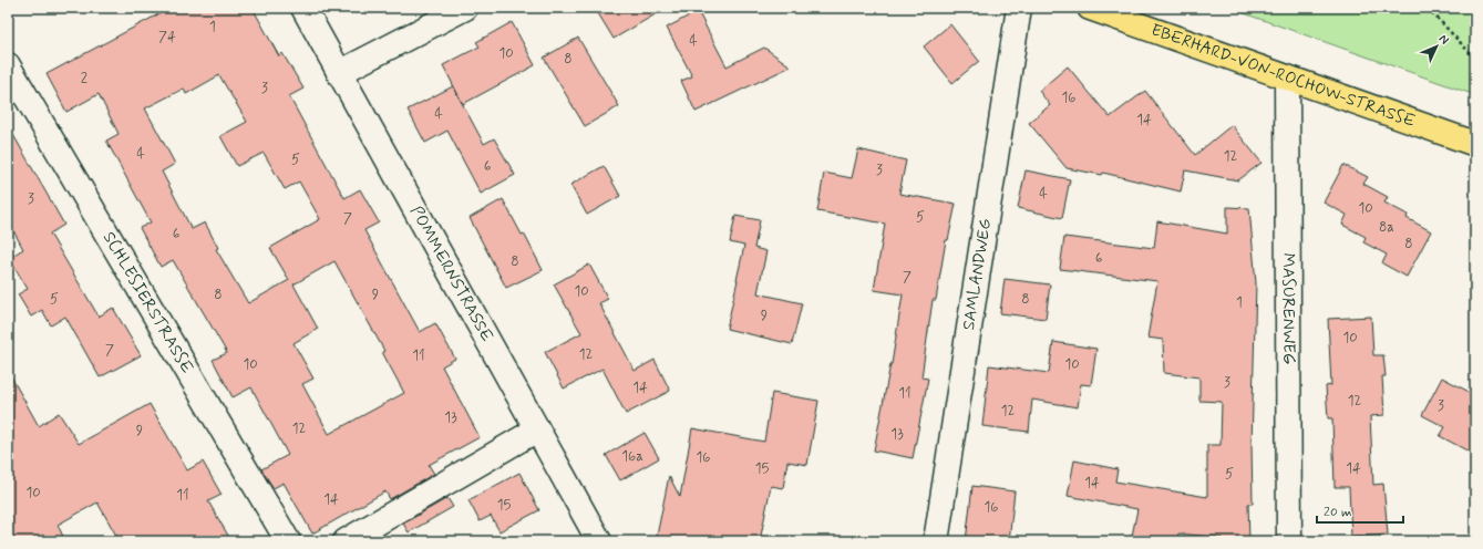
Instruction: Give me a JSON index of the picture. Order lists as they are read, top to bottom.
{
  "streets": {
    "main road": ["EBERHARD-VON-ROCHOW-STRASSE"],
    "street": [
      "POMMERNSTRASSE",
      "SAMLANDWEG",
      "SCHLESIERSTRASSE",
      "MASURENWEG"
    ]
  },
  "crossings": [
    ["EBERHARD-VON-ROCHOW-STRASSE", "MASURENWEG"]
  ],
  "house_numbers": [
    "1",
    "74",
    "4",
    "10",
    "8",
    "2",
    "3",
    "16",
    "4",
    "14",
    "4",
    "12",
    "5",
    "6",
    "3",
    "4",
    "3",
    "10",
    "5",
    "7",
    "8a",
    "6",
    "8",
    "6",
    "8",
    "7",
    "10",
    "8",
    "9",
    "5",
    "8",
    "1",
    "9",
    "10",
    "7",
    "12",
    "11",
    "10",
    "10",
    "3",
    "14",
    "11",
    "12",
    "3",
    "12",
    "13",
    "12",
    "9",
    "13",
    "16a",
    "16",
    "15",
    "14",
    "5",
    "14",
    "10",
    "11",
    "14",
    "15",
    "16"
  ],
  "scale_bar": "20 m",
  "north": "top right"
}
